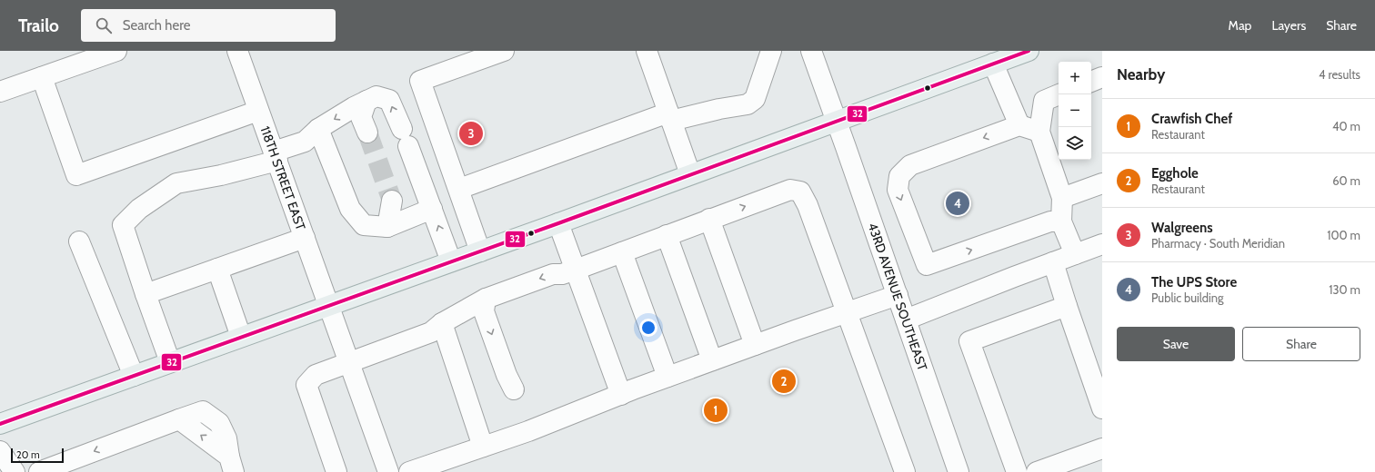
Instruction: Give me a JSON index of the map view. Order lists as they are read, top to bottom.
{
  "streets": {
    "street": ["118TH STREET EAST", "43RD AVENUE SOUTHEAST"]
  },
  "lines": ["transit line 32"],
  "scale_bar": "20 m",
  "page": {
    "header": "Trailo",
    "search": "Search here",
    "nav": ["Map", "Layers", "Share"],
    "heading": ["Nearby", "4 results"],
    "map_buttons": ["+", "−"],
    "list": [
      {
        "mark": "1",
        "name": "Crawfish Chef",
        "note": "Restaurant",
        "value": "40 m"
      },
      {
        "mark": "2",
        "name": "Egghole",
        "note": "Restaurant",
        "value": "60 m"
      },
      {
        "mark": "3",
        "name": "Walgreens",
        "note": "Pharmacy · South Meridian",
        "value": "100 m"
      },
      {
        "mark": "4",
        "name": "The UPS Store",
        "note": "Public building",
        "value": "130 m"
      }
    ],
    "pins": [
      "3",
      "4",
      "2",
      "1"
    ],
    "buttons": ["Save", "Share"],
    "scale": "20 m"
  }
}
